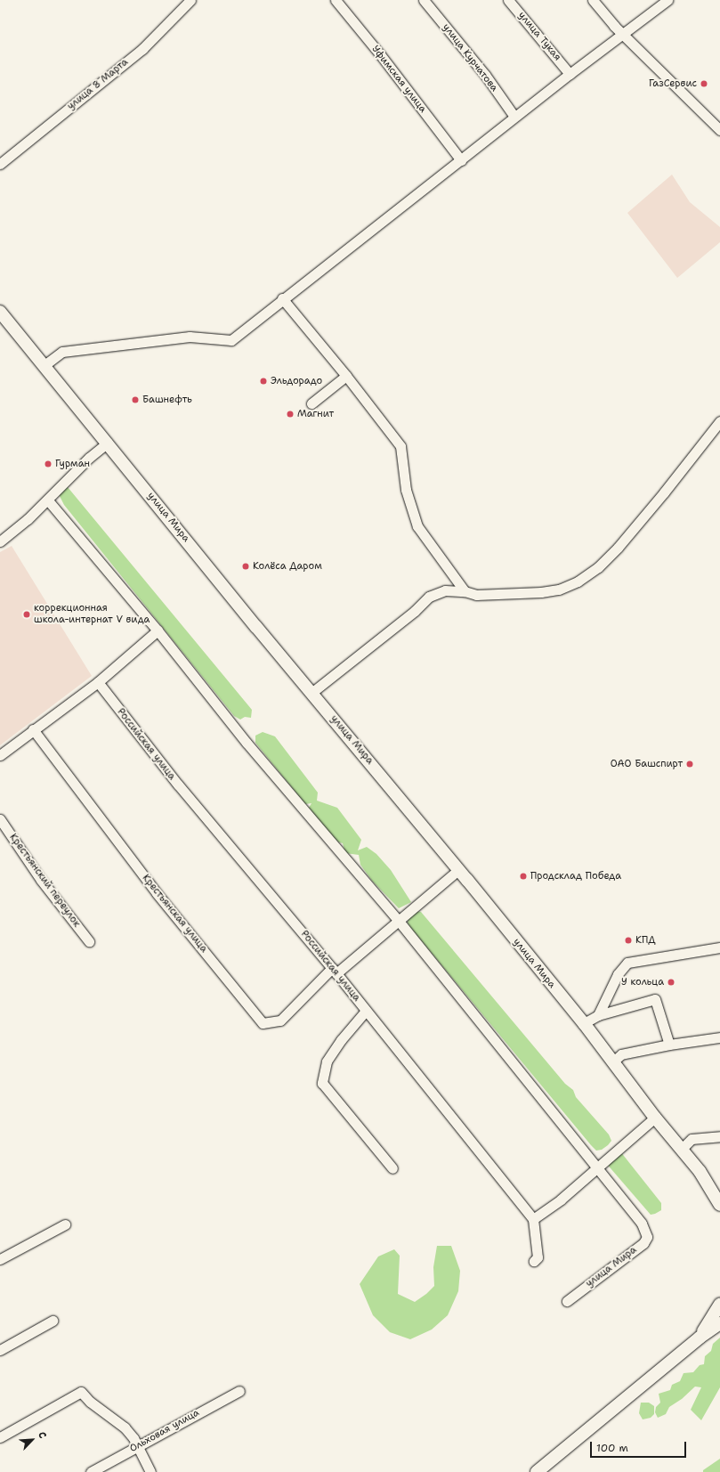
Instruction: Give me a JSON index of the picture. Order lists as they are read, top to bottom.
{
  "streets": {
    "main road": ["улица Мира"],
    "street": [
      "улица Тукая",
      "улица Курчатова",
      "Уфимская улица",
      "улица 8 Марта",
      "Российская улица",
      "Крестьянский переулок",
      "Крестьянская улица",
      "Ольховая улица"
    ]
  },
  "crossings": [
    ["Российская улица", "Крестьянская улица"]
  ],
  "places": [
    "ГазСервис",
    "Эльдорадо",
    "Башнефть",
    "Магнит",
    "Гурман",
    "Колёса Даром",
    "коррекционная школа-интернат V вида",
    "ОАО Башспирт",
    "Продсклад Победа",
    "КПД",
    "У кольца"
  ],
  "scale_bar": "100 m",
  "north": "top right"
}
